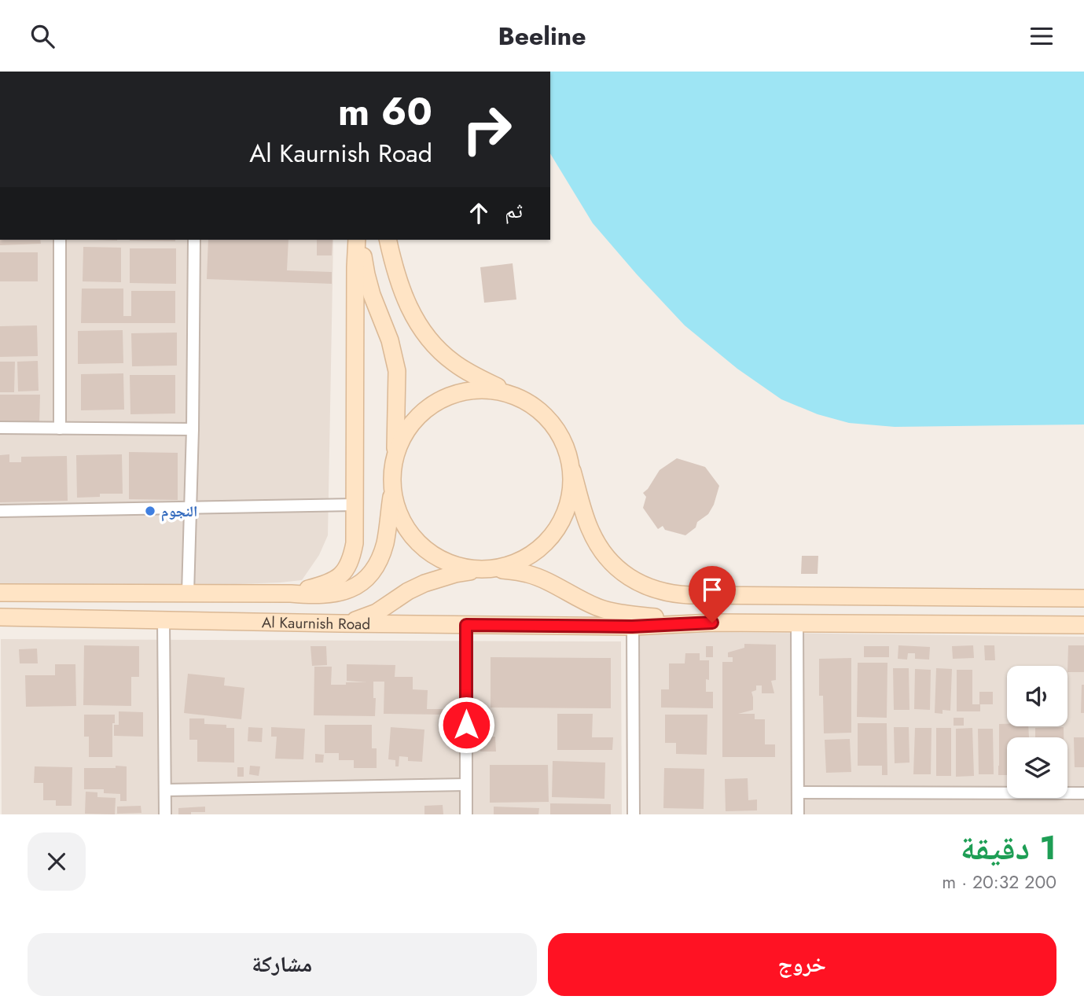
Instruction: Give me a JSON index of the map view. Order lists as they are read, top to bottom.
{
  "streets": {
    "street": ["Al Kaurnish Road"]
  },
  "places": ["النجوم"],
  "page": {
    "header": "Beeline",
    "turn": ["60 m", "Al Kaurnish Road"],
    "then": "ثم",
    "heading": ["1 دقيقة", "200 m · 20:32"],
    "buttons": ["خروج", "مشاركة"]
  }
}
